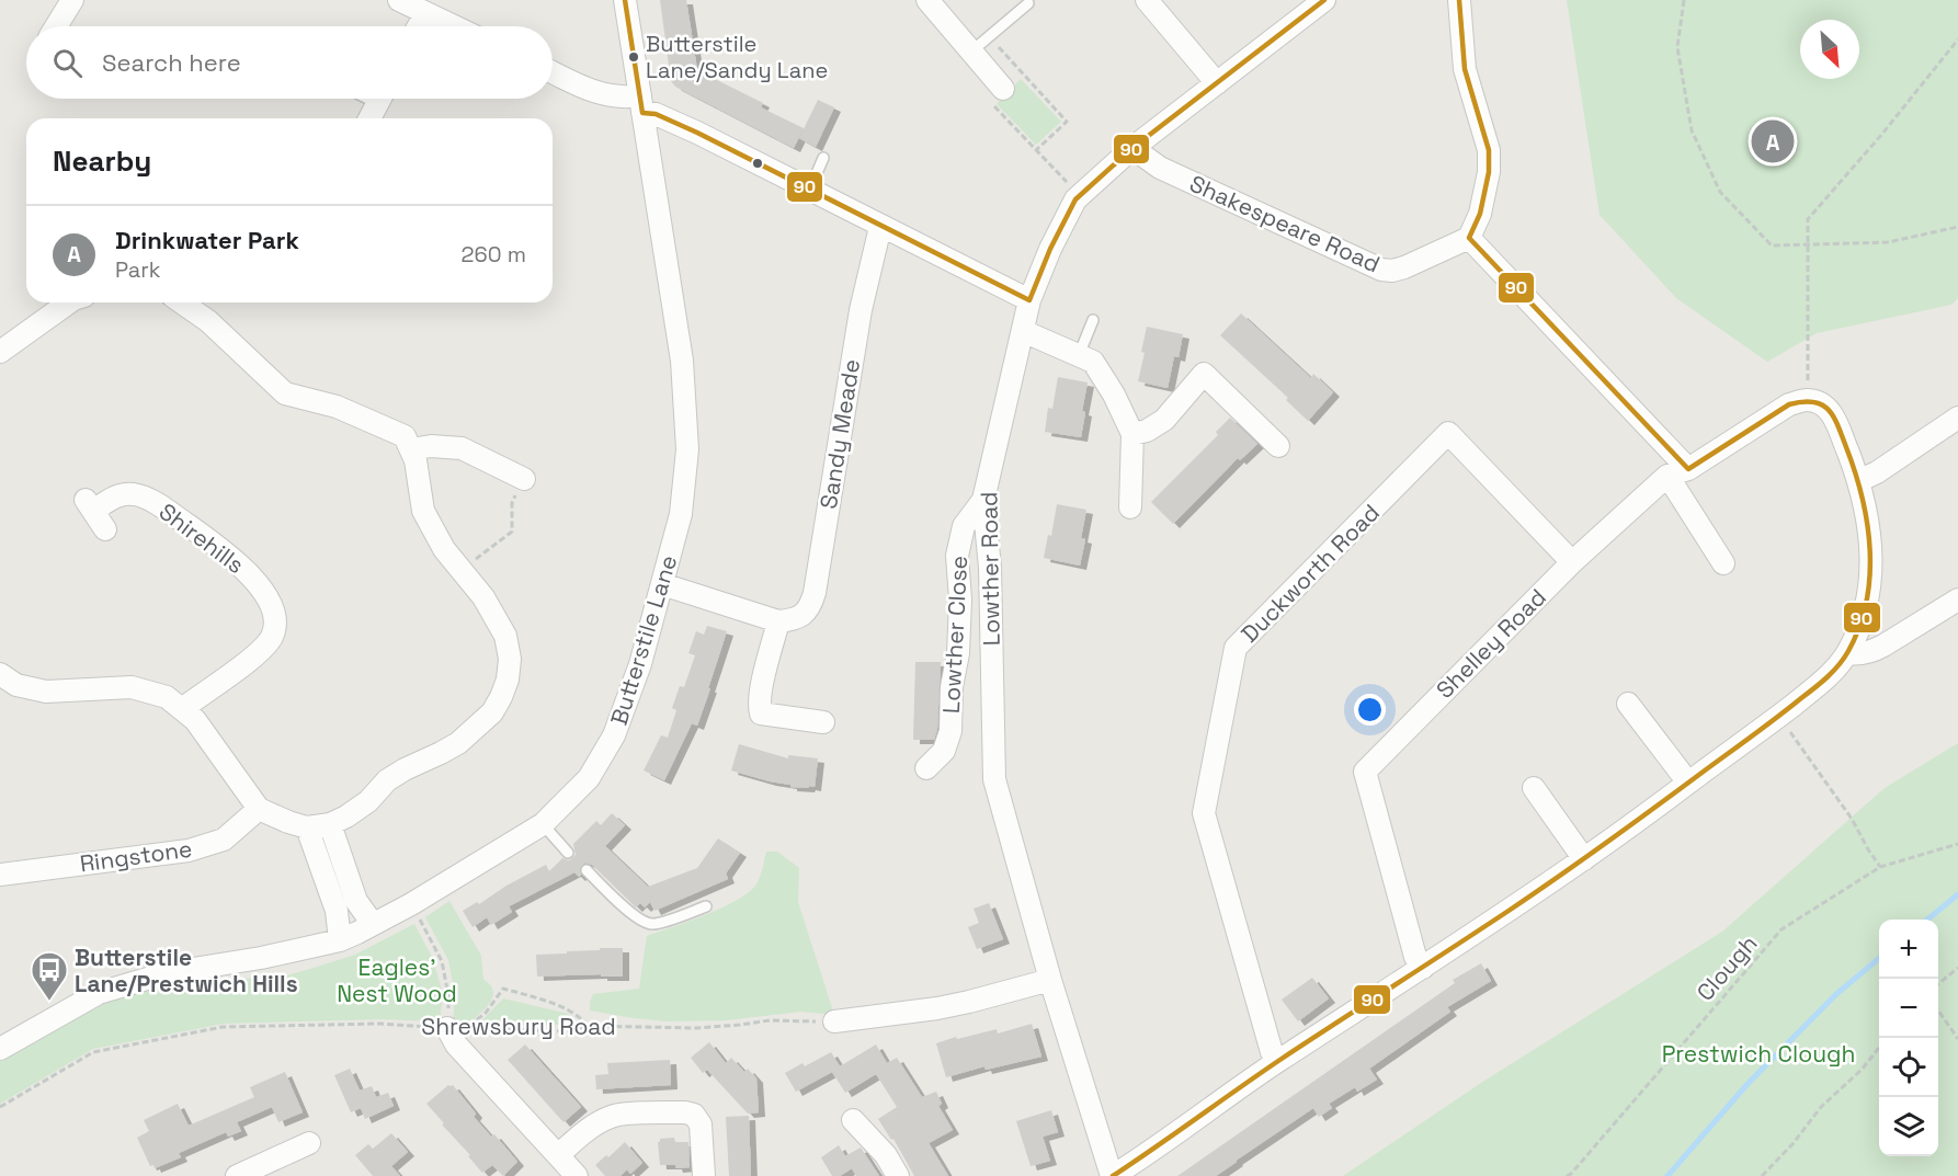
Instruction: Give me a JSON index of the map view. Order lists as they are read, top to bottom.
{
  "streets": {
    "street": [
      "Shakespeare Road",
      "Sandy Meade",
      "Shirehills",
      "Lowther Road",
      "Duckworth Road",
      "Lowther Close",
      "Butterstile Lane",
      "Shelley Road",
      "Ringstone"
    ],
    "path": ["Clough", "Shrewsbury Road"]
  },
  "crossings": [
    ["Shakespeare Road", "Lowther Road"],
    ["Lowther Road", "Lowther Close"],
    ["Duckworth Road", "Shelley Road"]
  ],
  "parks": ["Eagles' Nest Wood", "Prestwich Clough"],
  "places": {
    "other": ["Butterstile Lane/Sandy Lane"],
    "bus stop": ["Butterstile Lane/Prestwich Hills"]
  },
  "lines": ["transit line 90"],
  "north": "bottom right",
  "page": {
    "search": "Search here",
    "pins": "A",
    "heading": "Nearby",
    "list": [
      {
        "mark": "A",
        "name": "Drinkwater Park",
        "note": "Park",
        "value": "260 m"
      }
    ],
    "map_buttons": ["+", "−"]
  }
}
